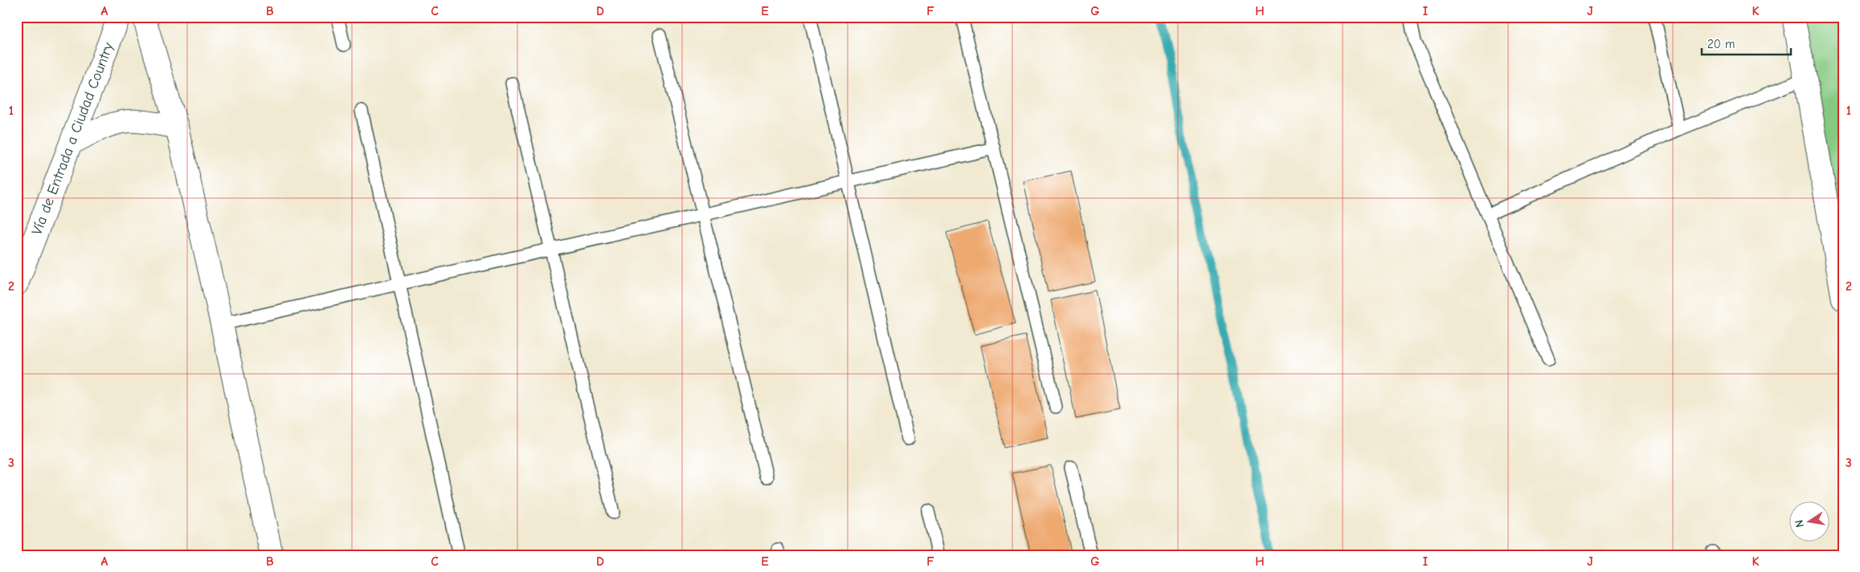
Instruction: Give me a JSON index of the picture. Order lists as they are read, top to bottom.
{
  "streets": {
    "street": ["Vía de Entrada a Ciudad Country"]
  },
  "scale_bar": "20 m",
  "north": "left",
  "grid": {
    "columns": [
      "A",
      "B",
      "C",
      "D",
      "E",
      "F",
      "G",
      "H",
      "I",
      "J",
      "K"
    ],
    "rows": ["1", "2", "3"]
  }
}
